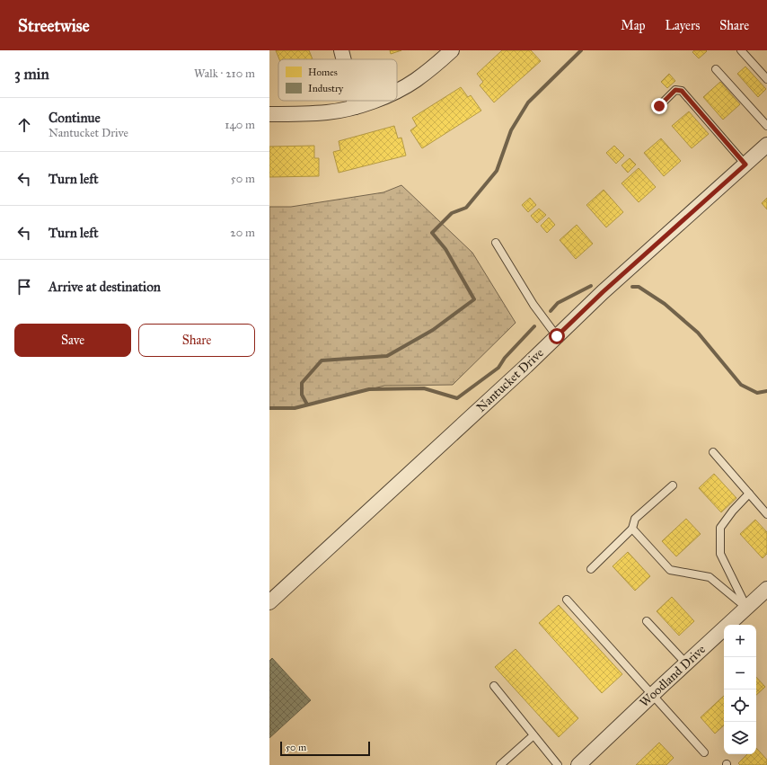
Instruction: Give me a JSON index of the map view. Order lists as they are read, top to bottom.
{
  "streets": {
    "street": ["Nantucket Drive", "Woodland Drive"]
  },
  "legend": ["Homes", "Industry"],
  "scale_bar": "50 m",
  "page": {
    "header": "Streetwise",
    "nav": ["Map", "Layers", "Share"],
    "heading": ["3 min", "Walk · 210 m"],
    "list": [
      ["Continue", "Nantucket Drive", "140 m"],
      ["Turn left", "50 m"],
      ["Turn left", "20 m"],
      "Arrive at destination"
    ],
    "buttons": ["Save", "Share"],
    "map_buttons": ["+", "−"],
    "scale": "50 m"
  }
}
